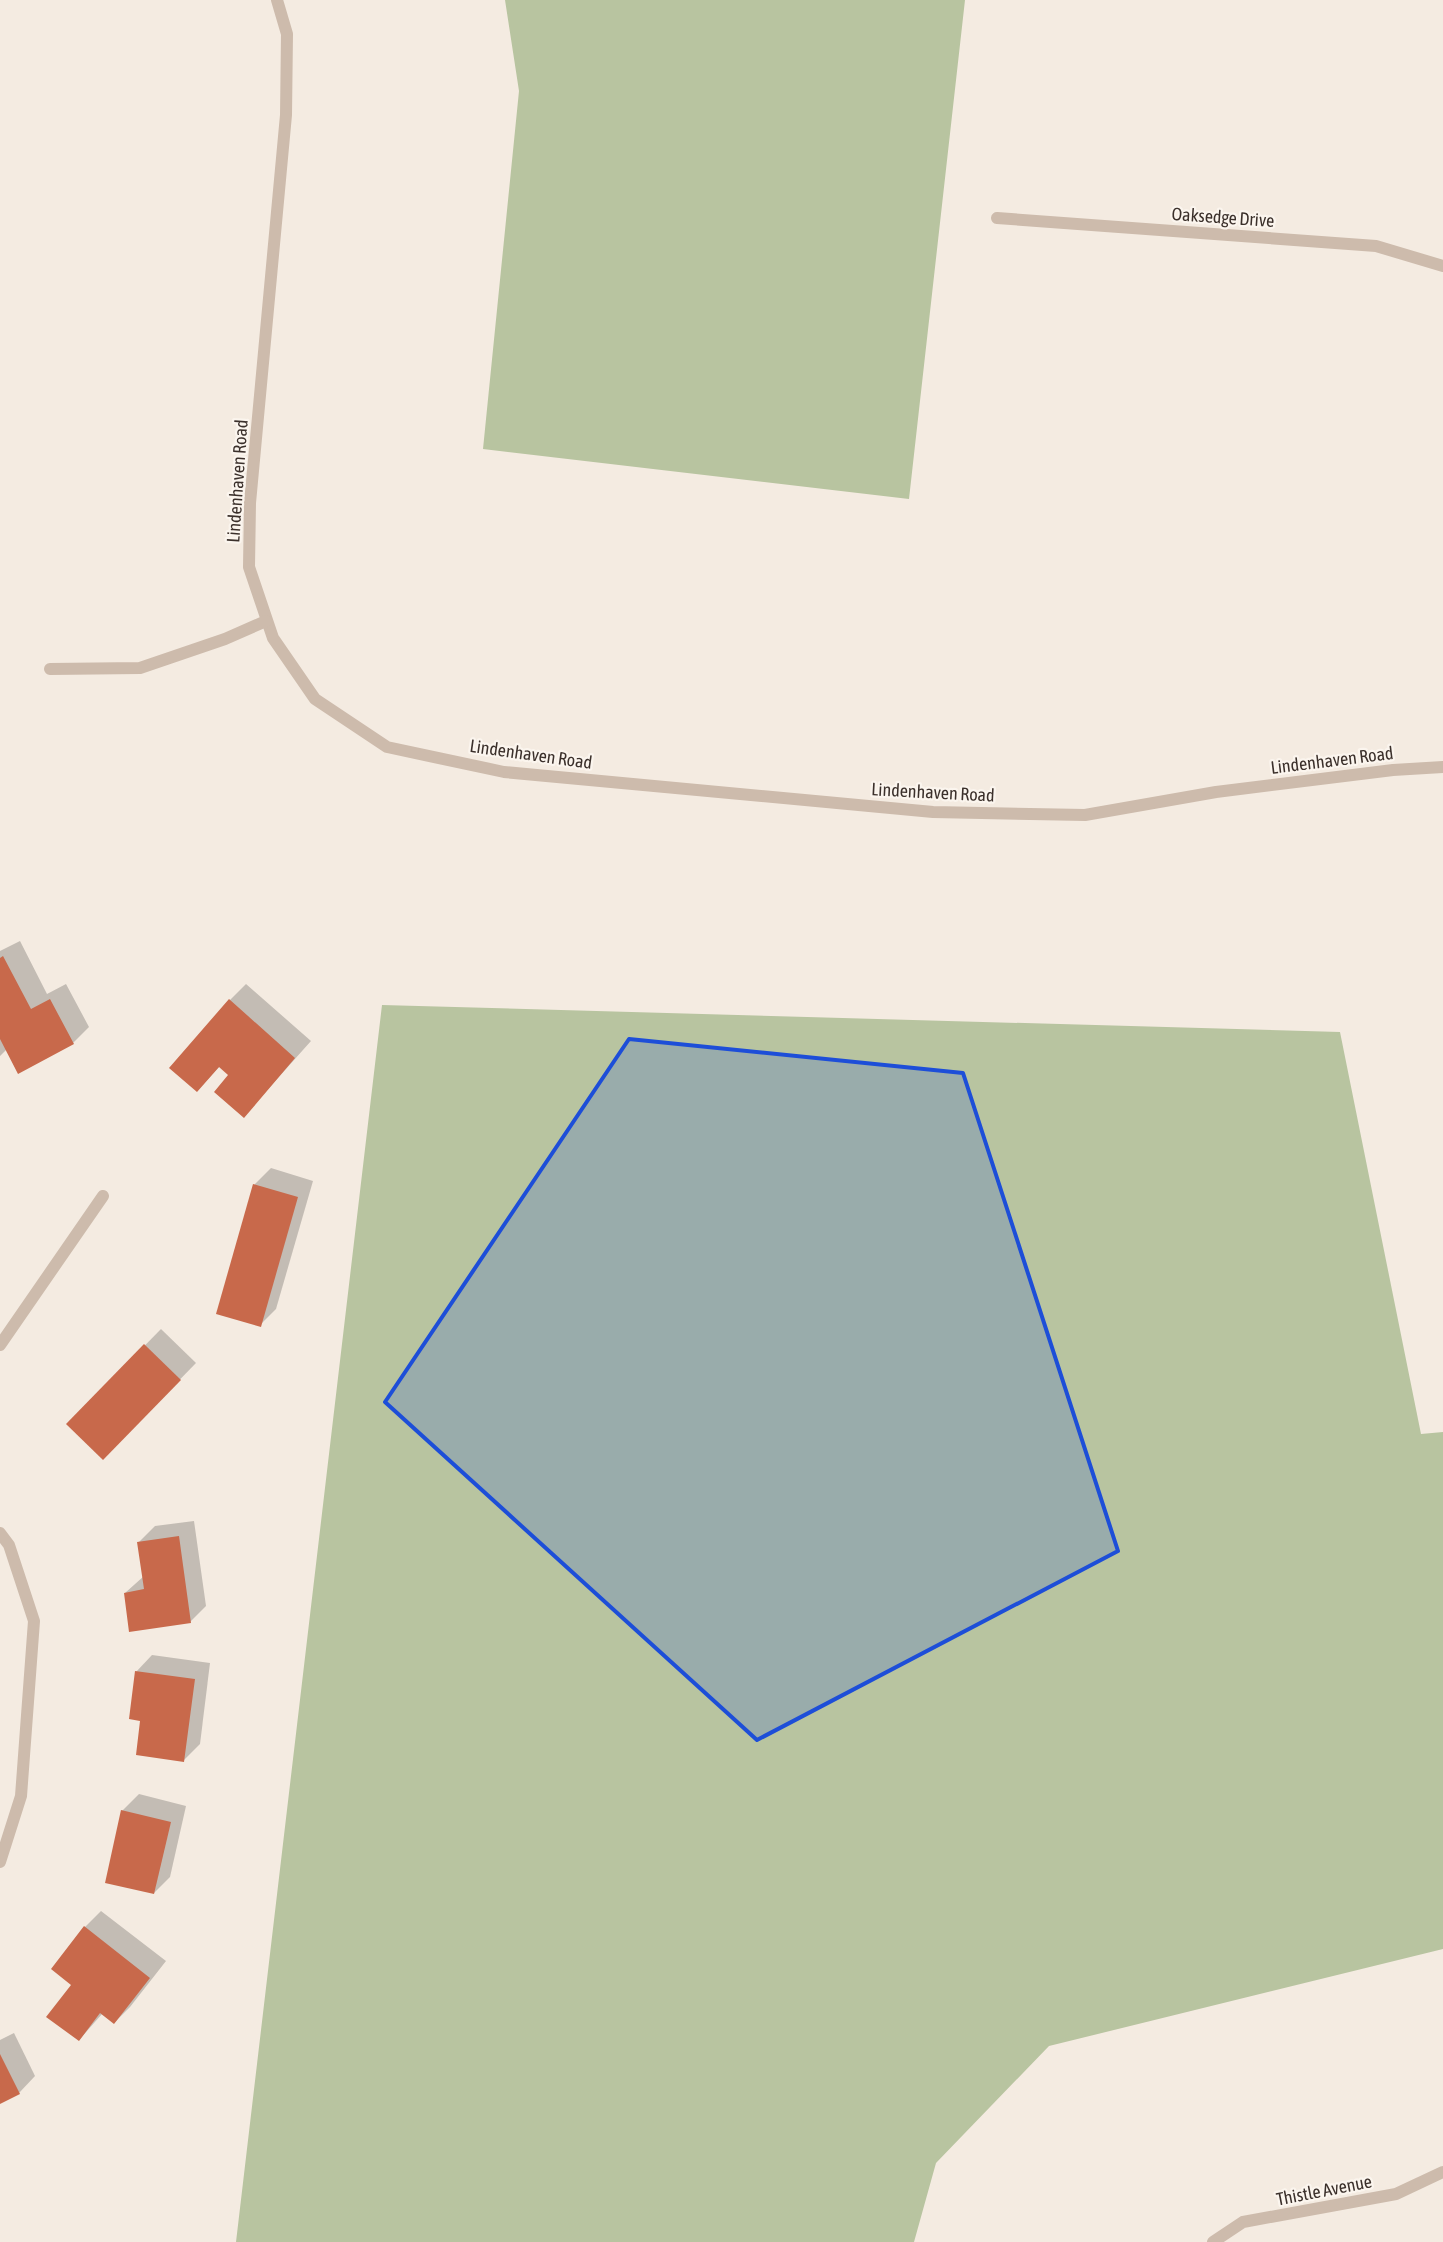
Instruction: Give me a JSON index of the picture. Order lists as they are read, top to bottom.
{
  "streets": {
    "street": ["Oaksedge Drive", "Lindenhaven Road", "Thistle Avenue"]
  }
}
